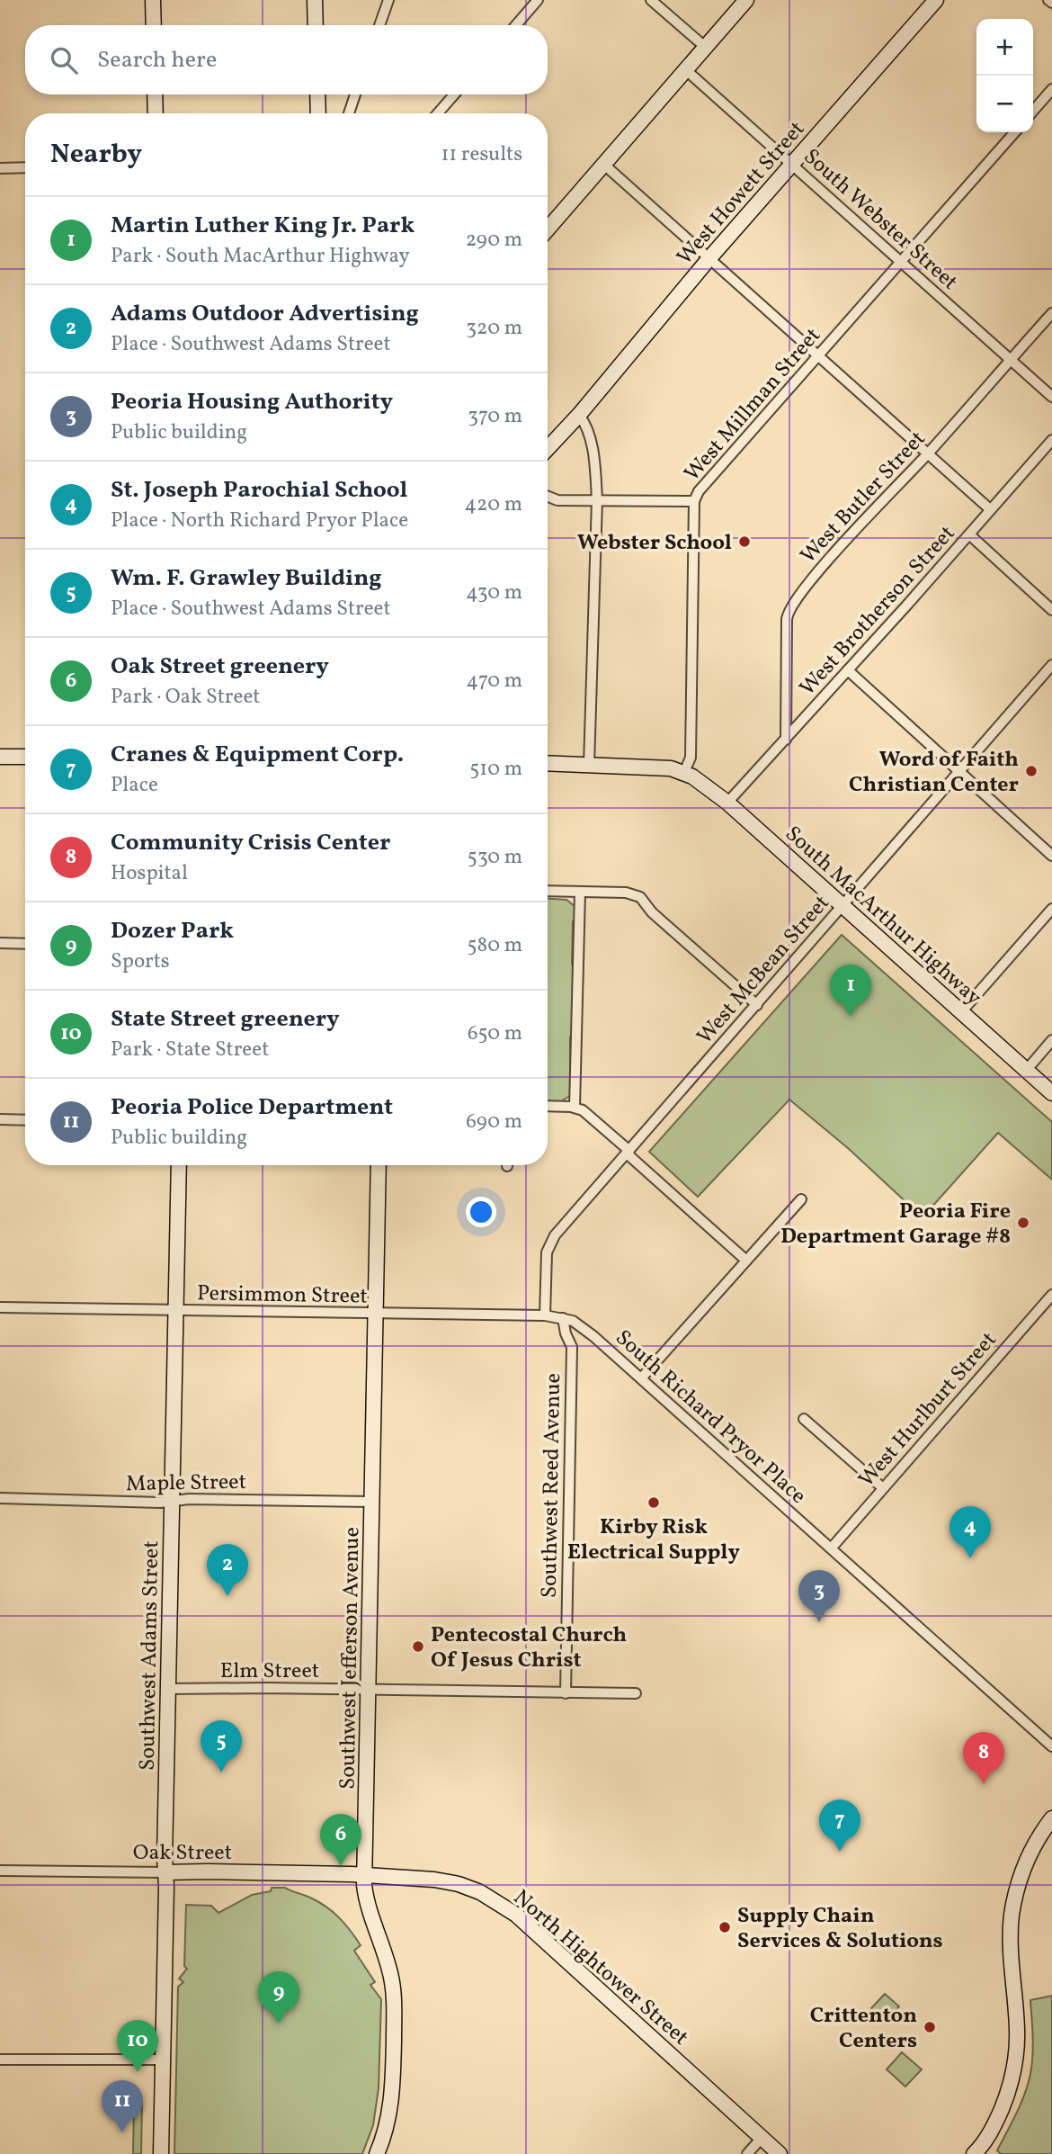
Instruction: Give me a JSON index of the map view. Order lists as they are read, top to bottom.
{
  "streets": {
    "main road": [
      "West Howett Street",
      "South MacArthur Highway",
      "Southwest Adams Street",
      "Southwest Jefferson Avenue",
      "Oak Street",
      "North Hightower Street"
    ],
    "street": [
      "South Webster Street",
      "West Millman Street",
      "West Butler Street",
      "West Brotherson Street",
      "West McBean Street",
      "Persimmon Street",
      "West Hurlburt Street",
      "South Richard Pryor Place",
      "Maple Street",
      "Southwest Reed Avenue",
      "Elm Street"
    ]
  },
  "crossings": [
    ["West Howett Street", "South Webster Street"],
    ["South Webster Street", "West Millman Street"],
    ["South Webster Street", "West Butler Street"],
    ["West Millman Street", "South MacArthur Highway"],
    ["West Butler Street", "West Brotherson Street"],
    ["West Brotherson Street", "South MacArthur Highway"],
    ["South MacArthur Highway", "West McBean Street"],
    ["West McBean Street", "Persimmon Street"],
    ["Persimmon Street", "South Richard Pryor Place"],
    ["Persimmon Street", "Southwest Reed Avenue"],
    ["Persimmon Street", "Southwest Adams Street"],
    ["Persimmon Street", "Southwest Jefferson Avenue"],
    ["West Hurlburt Street", "South Richard Pryor Place"],
    ["South Richard Pryor Place", "Southwest Reed Avenue"],
    ["Maple Street", "Southwest Adams Street"],
    ["Maple Street", "Southwest Jefferson Avenue"],
    ["Southwest Reed Avenue", "Elm Street"],
    ["Southwest Adams Street", "Elm Street"],
    ["Southwest Adams Street", "Oak Street"],
    ["Southwest Jefferson Avenue", "Elm Street"],
    ["Southwest Jefferson Avenue", "Oak Street"],
    ["Southwest Jefferson Avenue", "North Hightower Street"],
    ["Oak Street", "North Hightower Street"]
  ],
  "places": [
    "Webster School",
    "Word of Faith Christian Center",
    "Peoria Fire Department Garage #8",
    "Kirby Risk Electrical Supply",
    "Pentecostal Church Of Jesus Christ",
    "Supply Chain Services & Solutions",
    "Crittenton Centers"
  ],
  "page": {
    "map_buttons": ["+", "−"],
    "search": "Search here",
    "heading": ["Nearby", "11 results"],
    "list": [
      {
        "mark": "1",
        "name": "Martin Luther King Jr. Park",
        "note": "Park · South MacArthur Highway",
        "value": "290 m"
      },
      {
        "mark": "2",
        "name": "Adams Outdoor Advertising",
        "note": "Place · Southwest Adams Street",
        "value": "320 m"
      },
      {
        "mark": "3",
        "name": "Peoria Housing Authority",
        "note": "Public building",
        "value": "370 m"
      },
      {
        "mark": "4",
        "name": "St. Joseph Parochial School",
        "note": "Place · North Richard Pryor Place",
        "value": "420 m"
      },
      {
        "mark": "5",
        "name": "Wm. F. Grawley Building",
        "note": "Place · Southwest Adams Street",
        "value": "430 m"
      },
      {
        "mark": "6",
        "name": "Oak Street greenery",
        "note": "Park · Oak Street",
        "value": "470 m"
      },
      {
        "mark": "7",
        "name": "Cranes & Equipment Corp.",
        "note": "Place",
        "value": "510 m"
      },
      {
        "mark": "8",
        "name": "Community Crisis Center",
        "note": "Hospital",
        "value": "530 m"
      },
      {
        "mark": "9",
        "name": "Dozer Park",
        "note": "Sports",
        "value": "580 m"
      },
      {
        "mark": "10",
        "name": "State Street greenery",
        "note": "Park · State Street",
        "value": "650 m"
      },
      {
        "mark": "11",
        "name": "Peoria Police Department",
        "note": "Public building",
        "value": "690 m"
      }
    ],
    "pins": [
      "1",
      "4",
      "2",
      "3",
      "5",
      "8",
      "7",
      "6",
      "9",
      "10",
      "11"
    ]
  }
}
